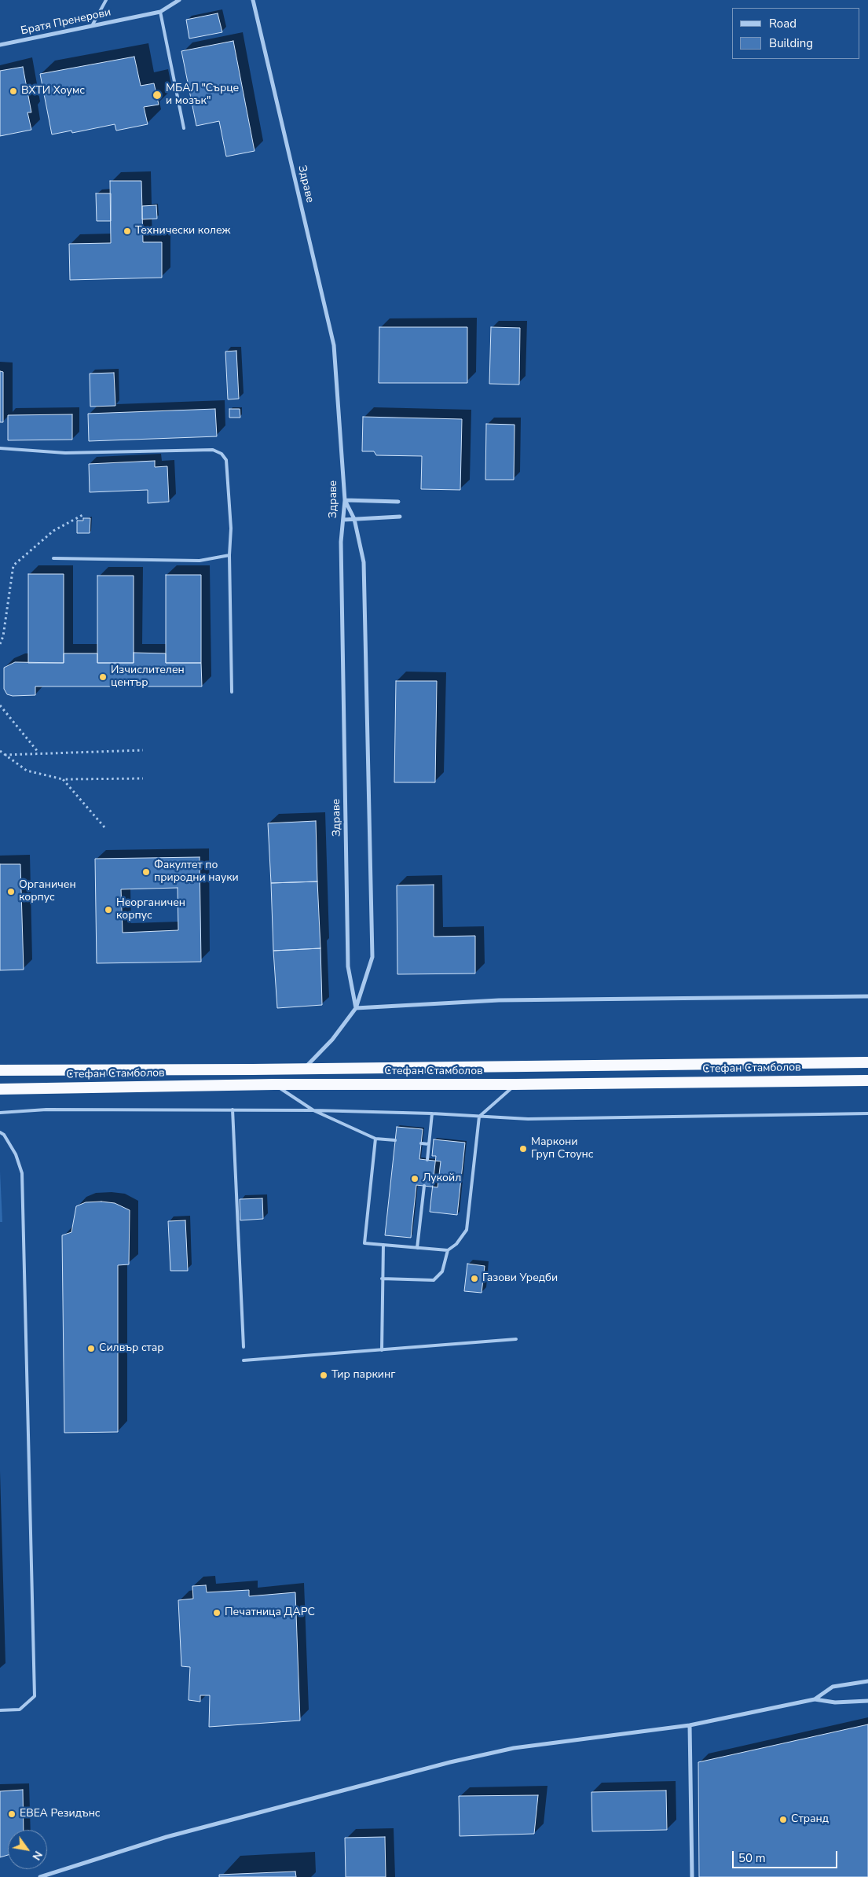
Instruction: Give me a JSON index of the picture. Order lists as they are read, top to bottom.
{
  "streets": {
    "highway": ["Стефан Стамболов"],
    "street": ["Братя Пренерови", "Здраве"]
  },
  "places": [
    "ВХТИ Хоумс",
    "МБАЛ \"Сърце и мозък\"",
    "Технически колеж",
    "Изчислителен център",
    "Факултет по природни науки",
    "Органичен корпус",
    "Неорганичен корпус",
    "Маркони Груп Стоунс",
    "Лукойл",
    "Газови Уредби",
    "Силвър стар",
    "Тир паркинг",
    "Печатница ДАРС",
    "ЕВЕА Резидънс",
    "Странд"
  ],
  "legend": ["Road", "Building"],
  "scale_bar": "50 m",
  "north": "bottom right"
}
